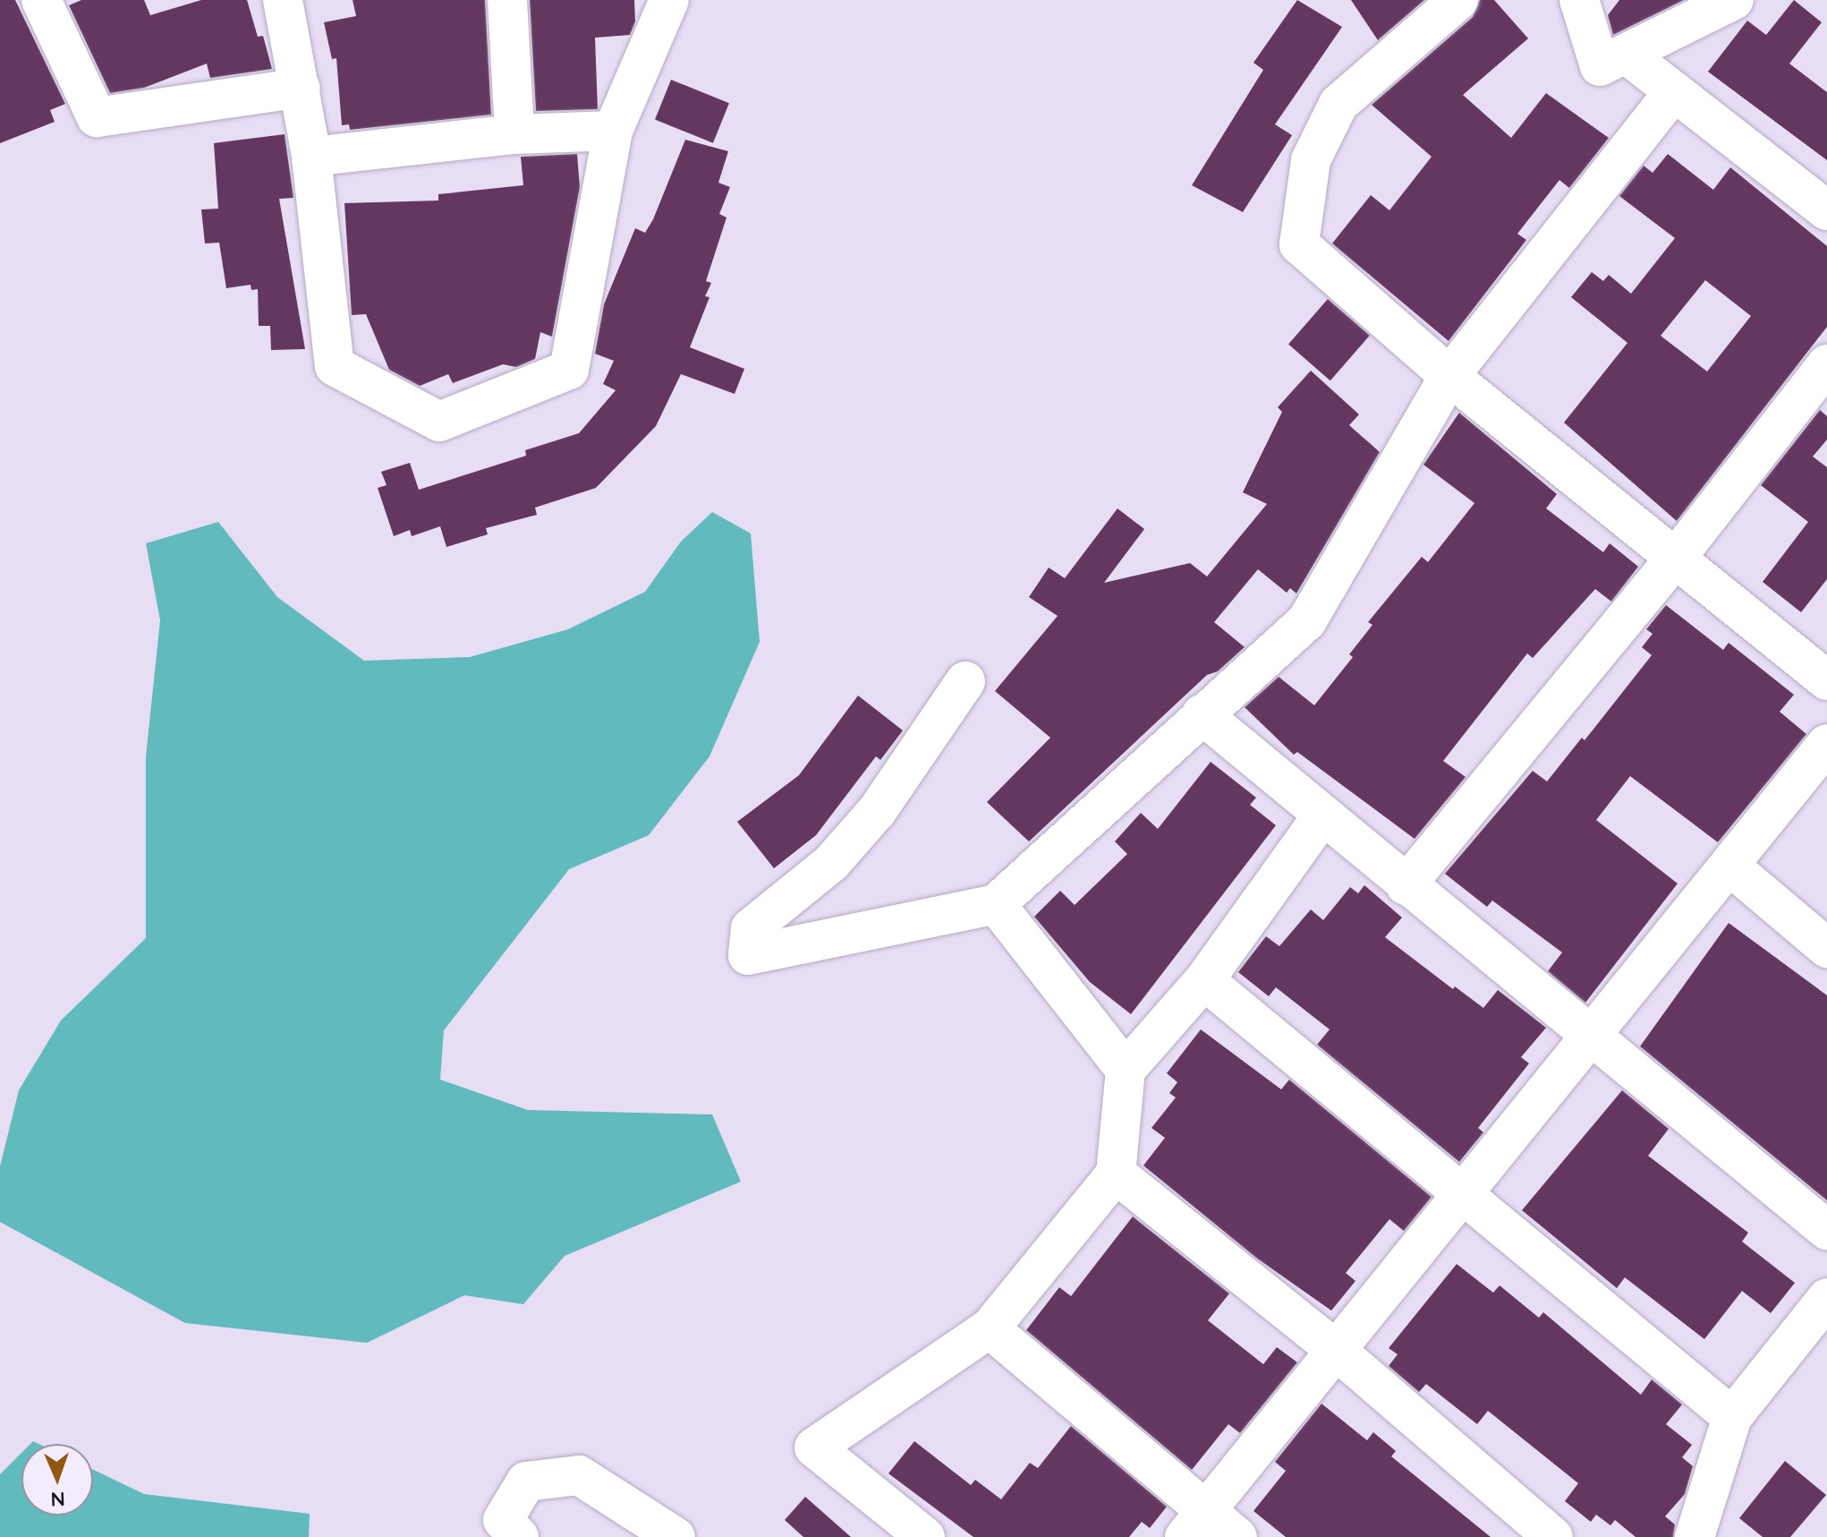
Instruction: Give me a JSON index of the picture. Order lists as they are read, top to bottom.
{
  "north": "bottom"
}
